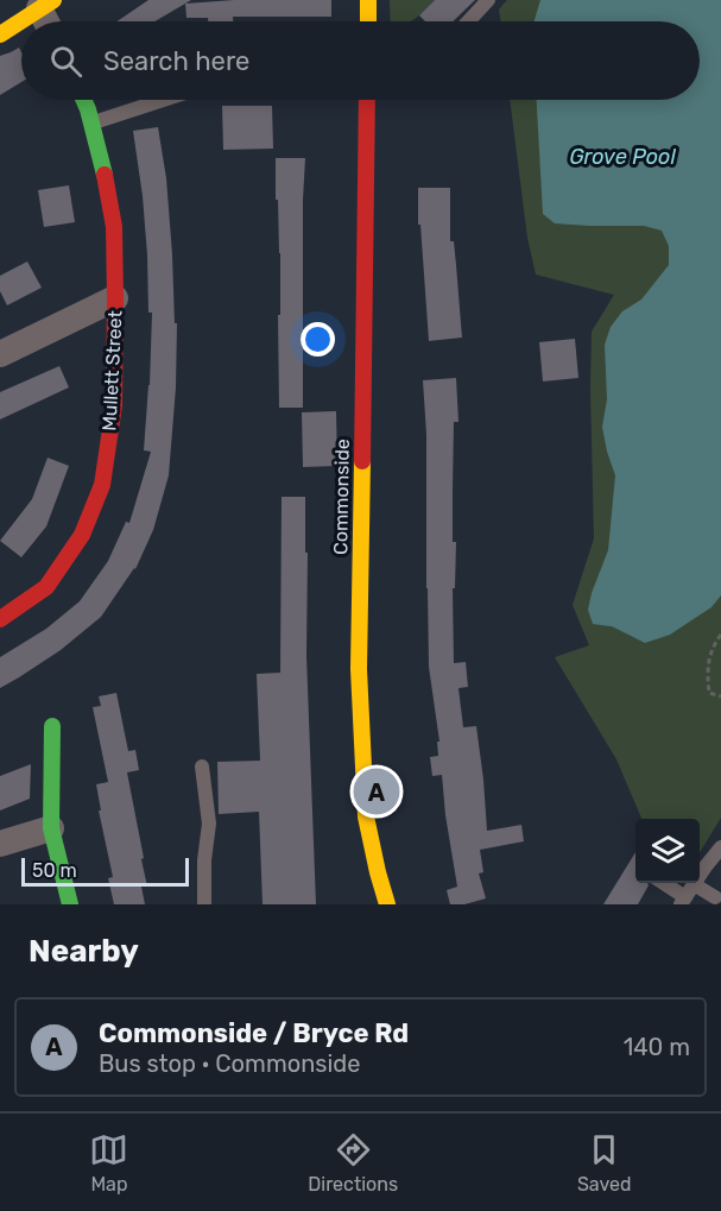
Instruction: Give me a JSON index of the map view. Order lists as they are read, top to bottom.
{
  "streets": {
    "main road": ["Mullett Street", "Commonside"]
  },
  "water": ["Grove Pool"],
  "scale_bar": "50 m",
  "page": {
    "search": "Search here",
    "pins": "A",
    "scale": "50 m",
    "heading": "Nearby",
    "list": [
      {
        "mark": "A",
        "name": "Commonside / Bryce Rd",
        "note": "Bus stop · Commonside",
        "value": "140 m"
      }
    ],
    "nav": ["Map", "Directions", "Saved"]
  }
}
